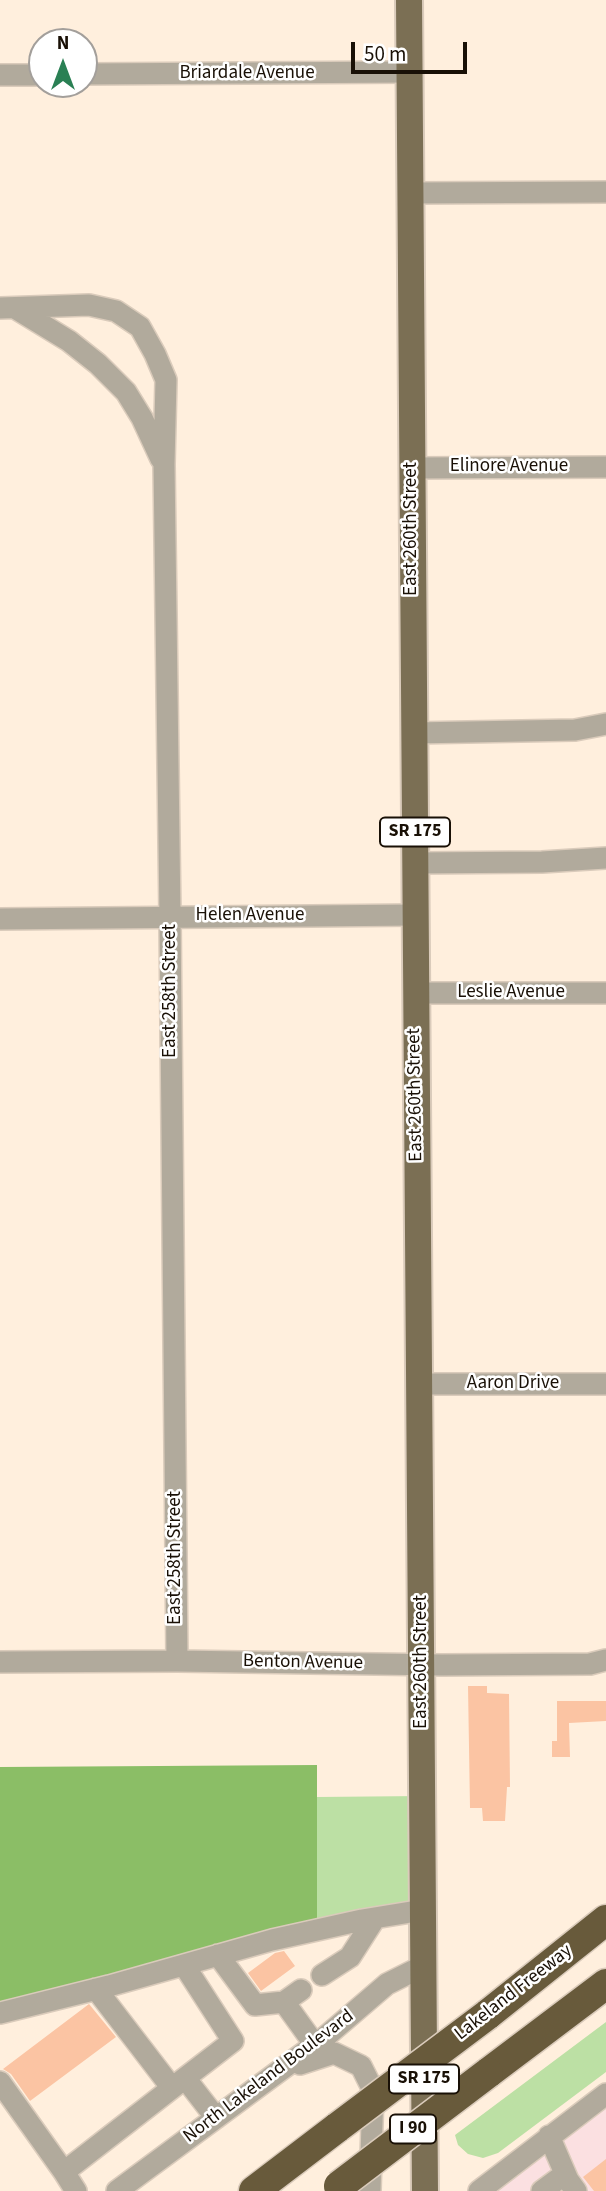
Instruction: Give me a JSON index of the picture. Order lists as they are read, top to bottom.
{
  "streets": {
    "highway": ["Lakeland Freeway", "I 90"],
    "main road": ["East 260th Street", "SR 175"],
    "street": [
      "Briardale Avenue",
      "Elinore Avenue",
      "Helen Avenue",
      "East 258th Street",
      "Leslie Avenue",
      "Aaron Drive",
      "Benton Avenue",
      "North Lakeland Boulevard"
    ]
  },
  "crossings": [
    ["Briardale Avenue", "East 260th Street"],
    ["Elinore Avenue", "East 260th Street"],
    ["East 260th Street", "Helen Avenue"],
    ["East 260th Street", "Leslie Avenue"],
    ["East 260th Street", "Aaron Drive"],
    ["East 260th Street", "Benton Avenue"],
    ["East 260th Street", "North Lakeland Boulevard"],
    ["Helen Avenue", "East 258th Street"],
    ["East 258th Street", "Benton Avenue"]
  ],
  "scale_bar": "50 m",
  "north": "top"
}
